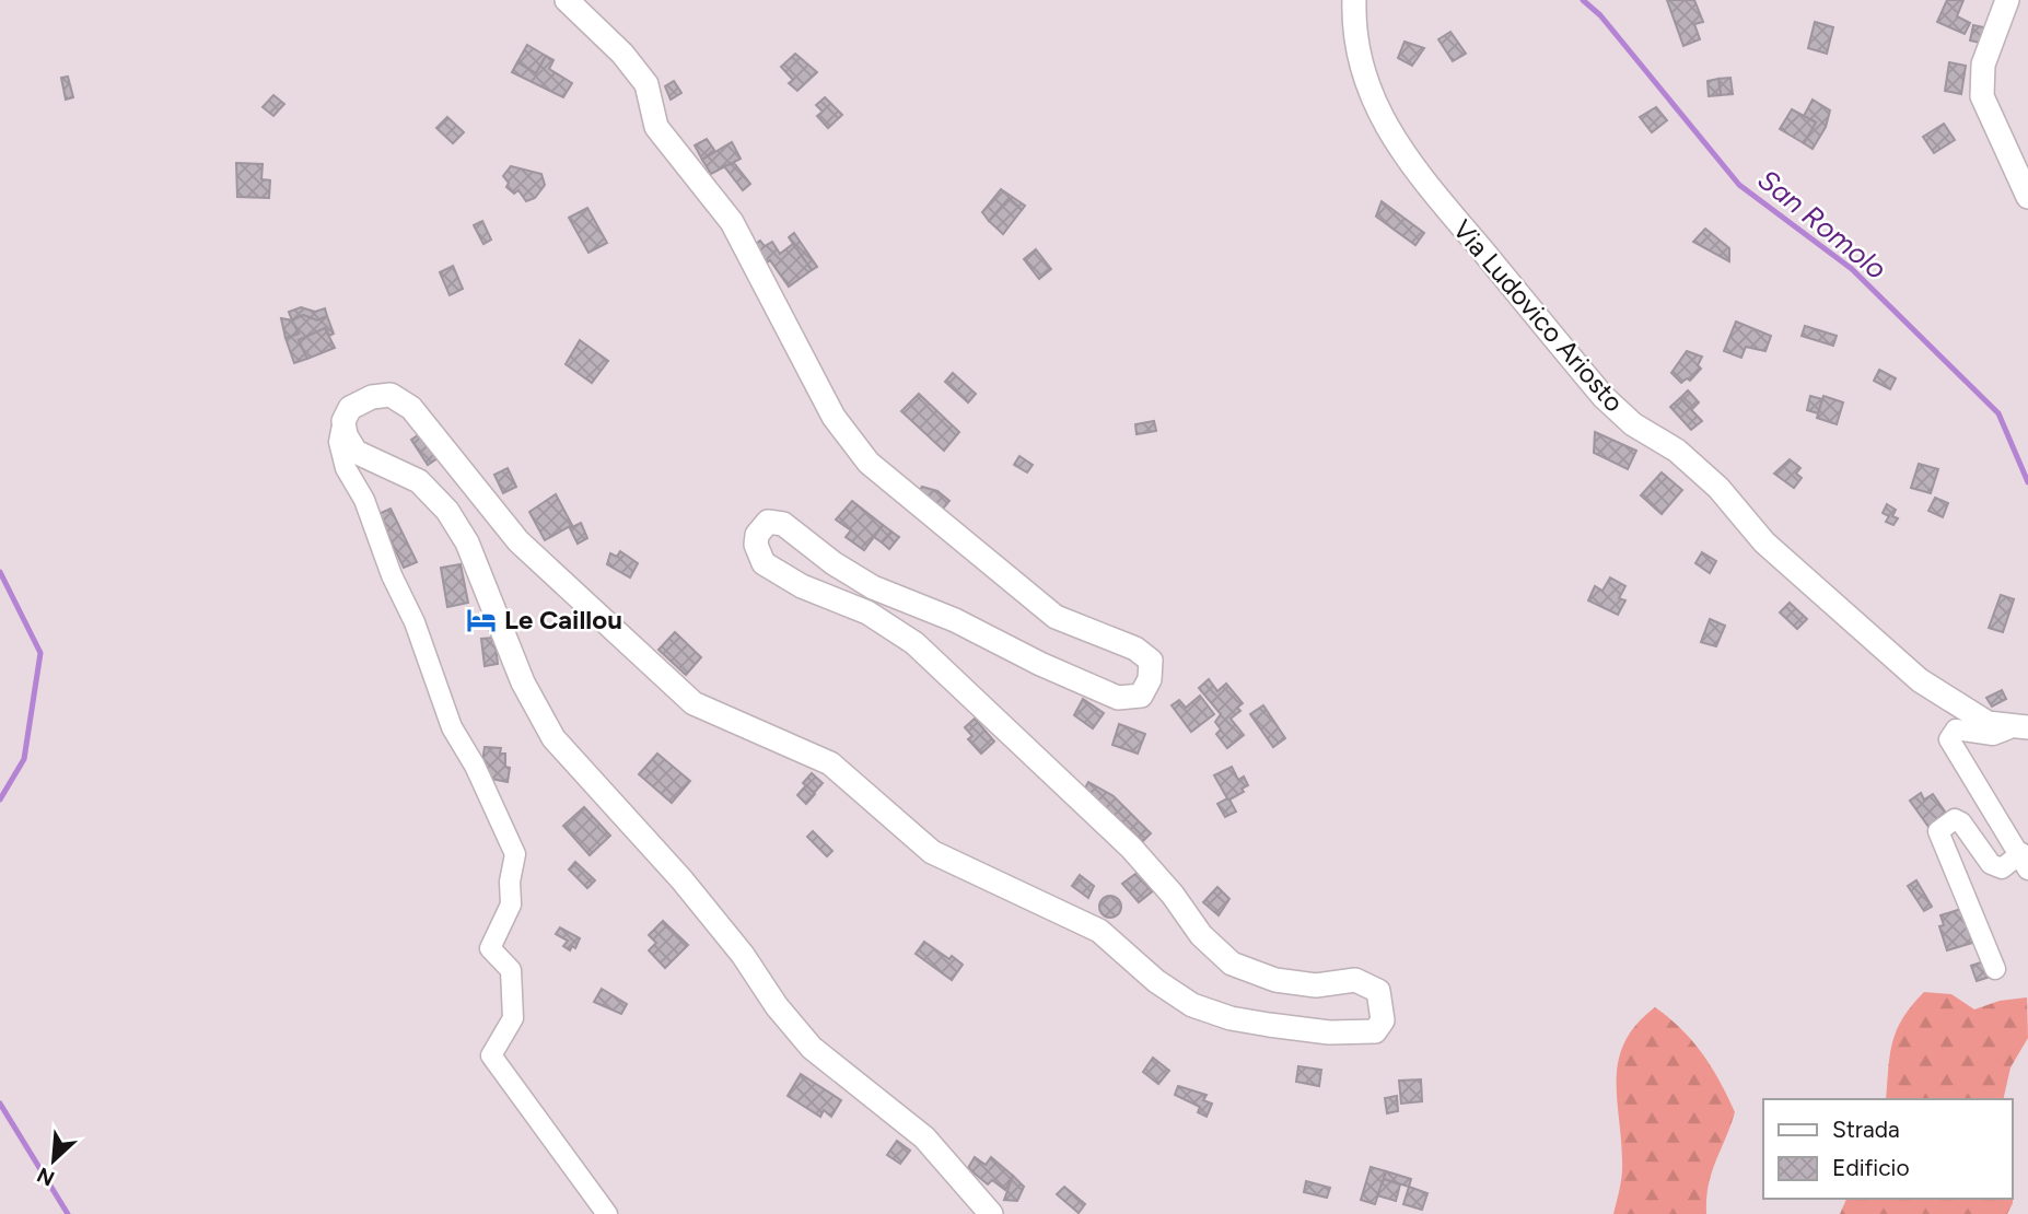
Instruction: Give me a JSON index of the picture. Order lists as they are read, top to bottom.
{
  "streets": {
    "street": ["Via Ludovico Ariosto"]
  },
  "water": ["San Romolo"],
  "places": {
    "hotel": ["Le Caillou"]
  },
  "legend": ["Strada", "Edificio"],
  "north": "bottom left"
}
